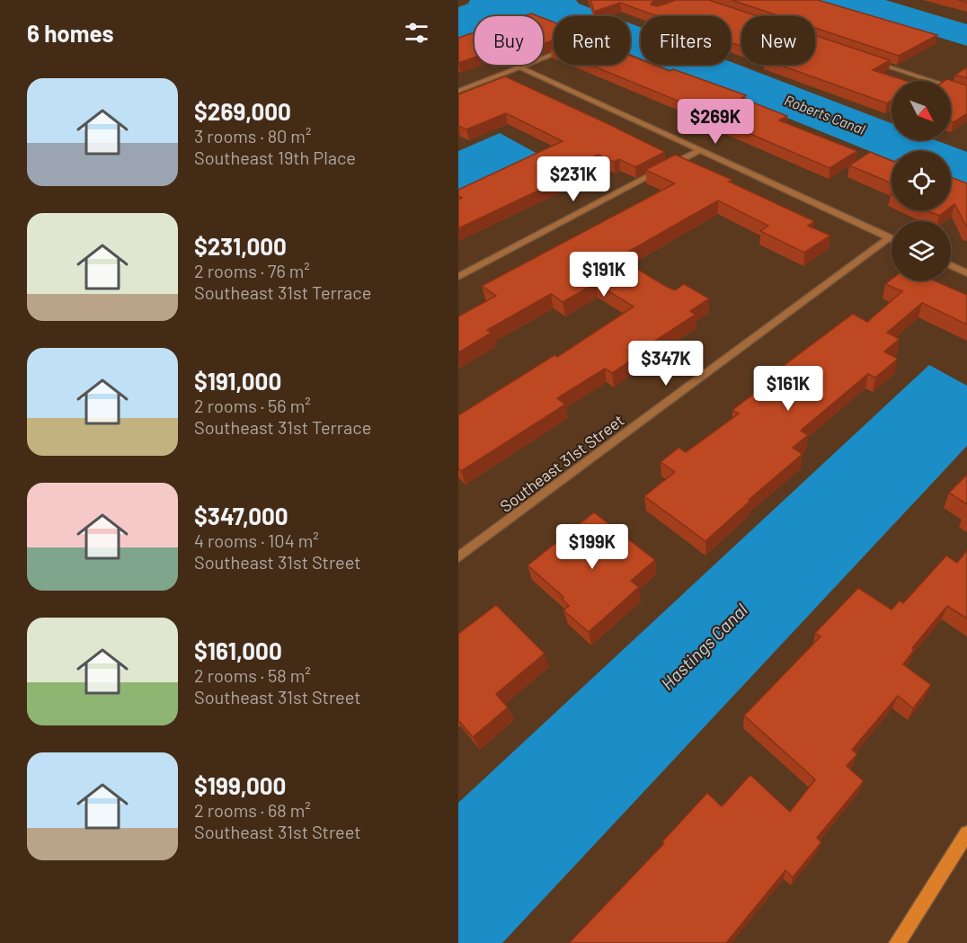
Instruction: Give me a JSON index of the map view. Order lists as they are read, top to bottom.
{
  "streets": {
    "street": ["Southeast 31st Street"]
  },
  "water": ["Roberts Canal", "Hastings Canal"],
  "north": "bottom right",
  "page": {
    "heading": "6 homes",
    "chip": [
      "Buy",
      "Rent",
      "Filters",
      "New"
    ],
    "list": [
      {
        "name": "$269,000",
        "note": "3 rooms · 80 m² · Southeast 19th Place"
      },
      {
        "name": "$231,000",
        "note": "2 rooms · 76 m² · Southeast 31st Terrace"
      },
      {
        "name": "$191,000",
        "note": "2 rooms · 56 m² · Southeast 31st Terrace"
      },
      {
        "name": "$347,000",
        "note": "4 rooms · 104 m² · Southeast 31st Street"
      },
      {
        "name": "$161,000",
        "note": "2 rooms · 58 m² · Southeast 31st Street"
      },
      {
        "name": "$199,000",
        "note": "2 rooms · 68 m² · Southeast 31st Street"
      }
    ],
    "price": [
      "$269K",
      "$231K",
      "$191K",
      "$347K",
      "$161K",
      "$199K"
    ]
  }
}
